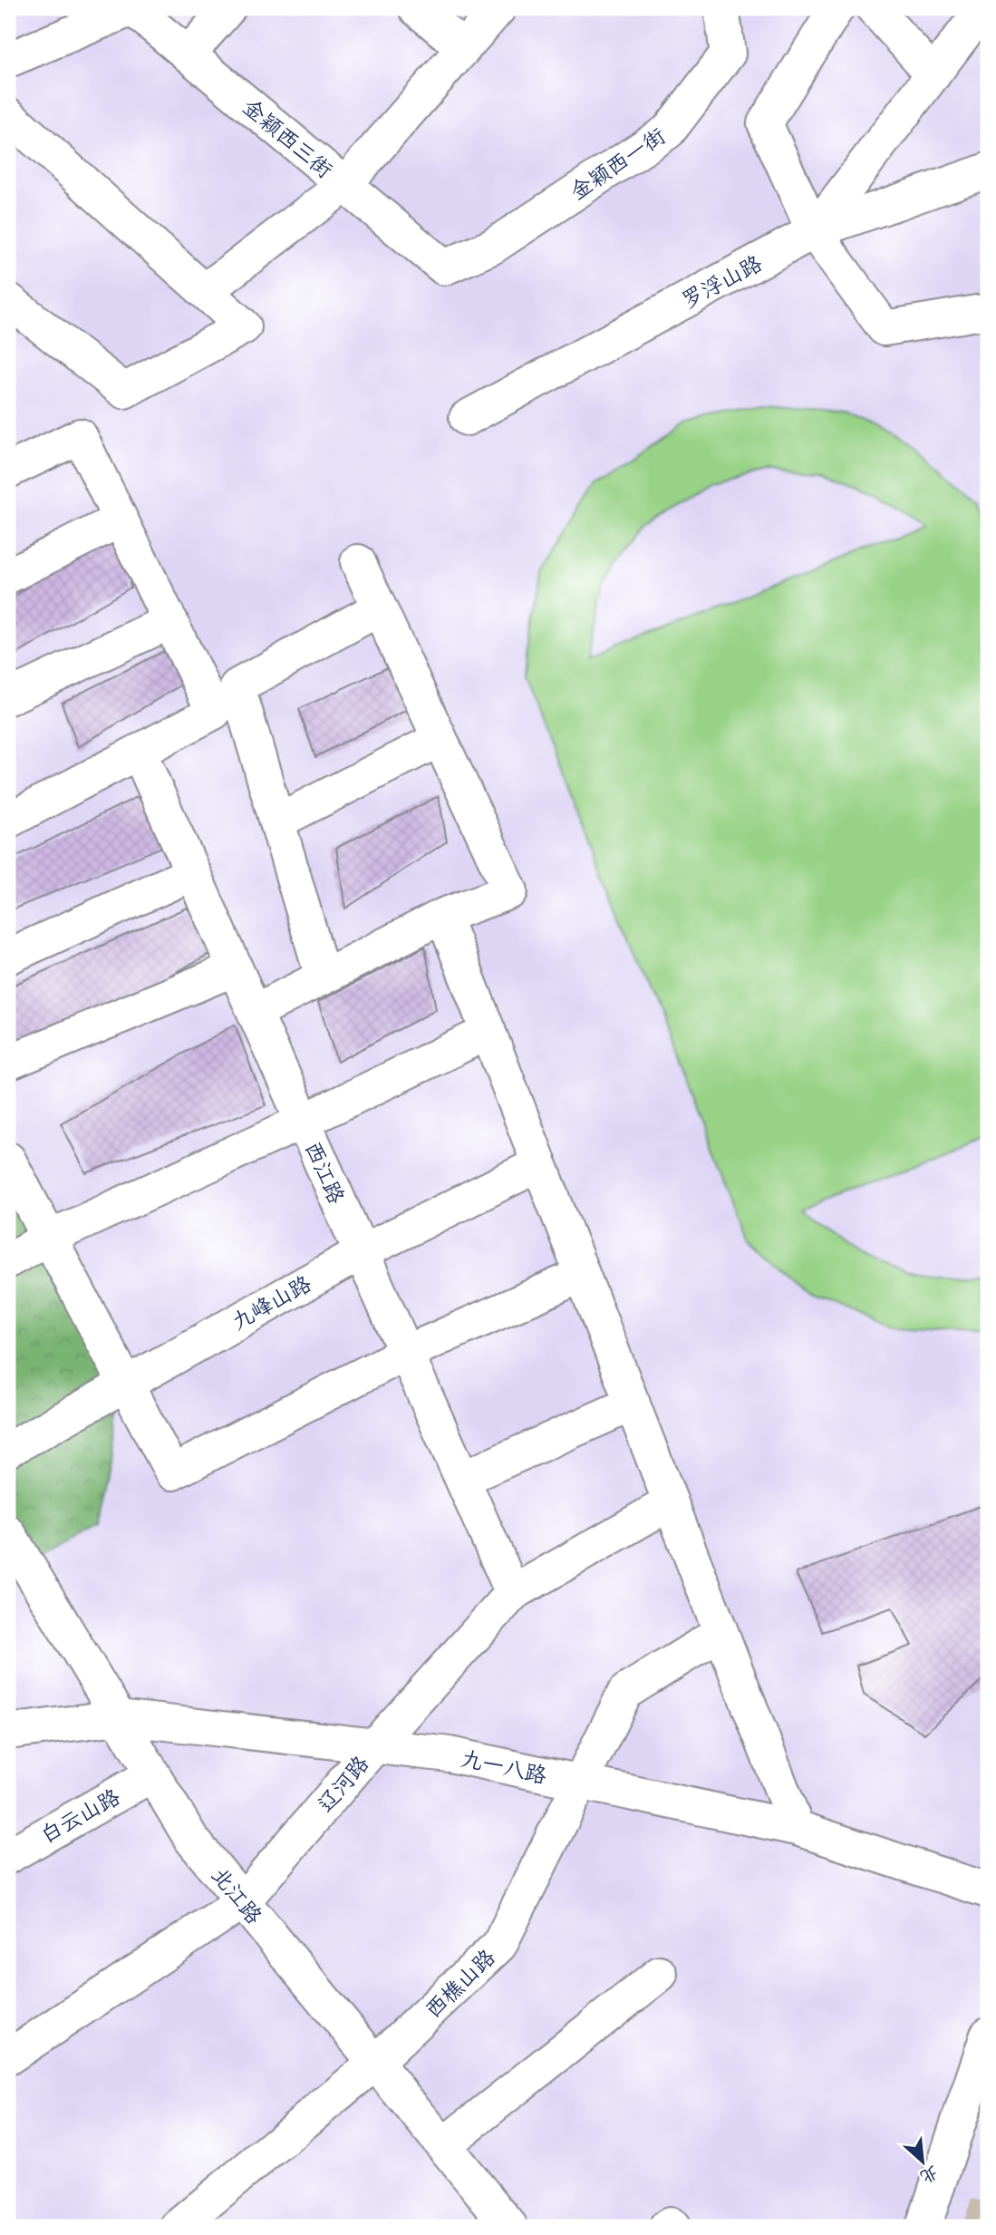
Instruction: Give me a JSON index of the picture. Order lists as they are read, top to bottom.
{
  "streets": {
    "street": [
      "金颖西三街",
      "金颖西一街",
      "罗浮山路",
      "西江路",
      "九峰山路",
      "九一八路",
      "辽河路",
      "白云山路",
      "北江路",
      "西樵山路"
    ]
  },
  "crossings": [
    ["金颖西三街", "金颖西一街"],
    ["西江路", "九峰山路"],
    ["西江路", "辽河路"],
    ["九一八路", "辽河路"],
    ["九一八路", "北江路"],
    ["九一八路", "西樵山路"],
    ["辽河路", "北江路"],
    ["白云山路", "北江路"],
    ["北江路", "西樵山路"]
  ],
  "north": "bottom right"
}
